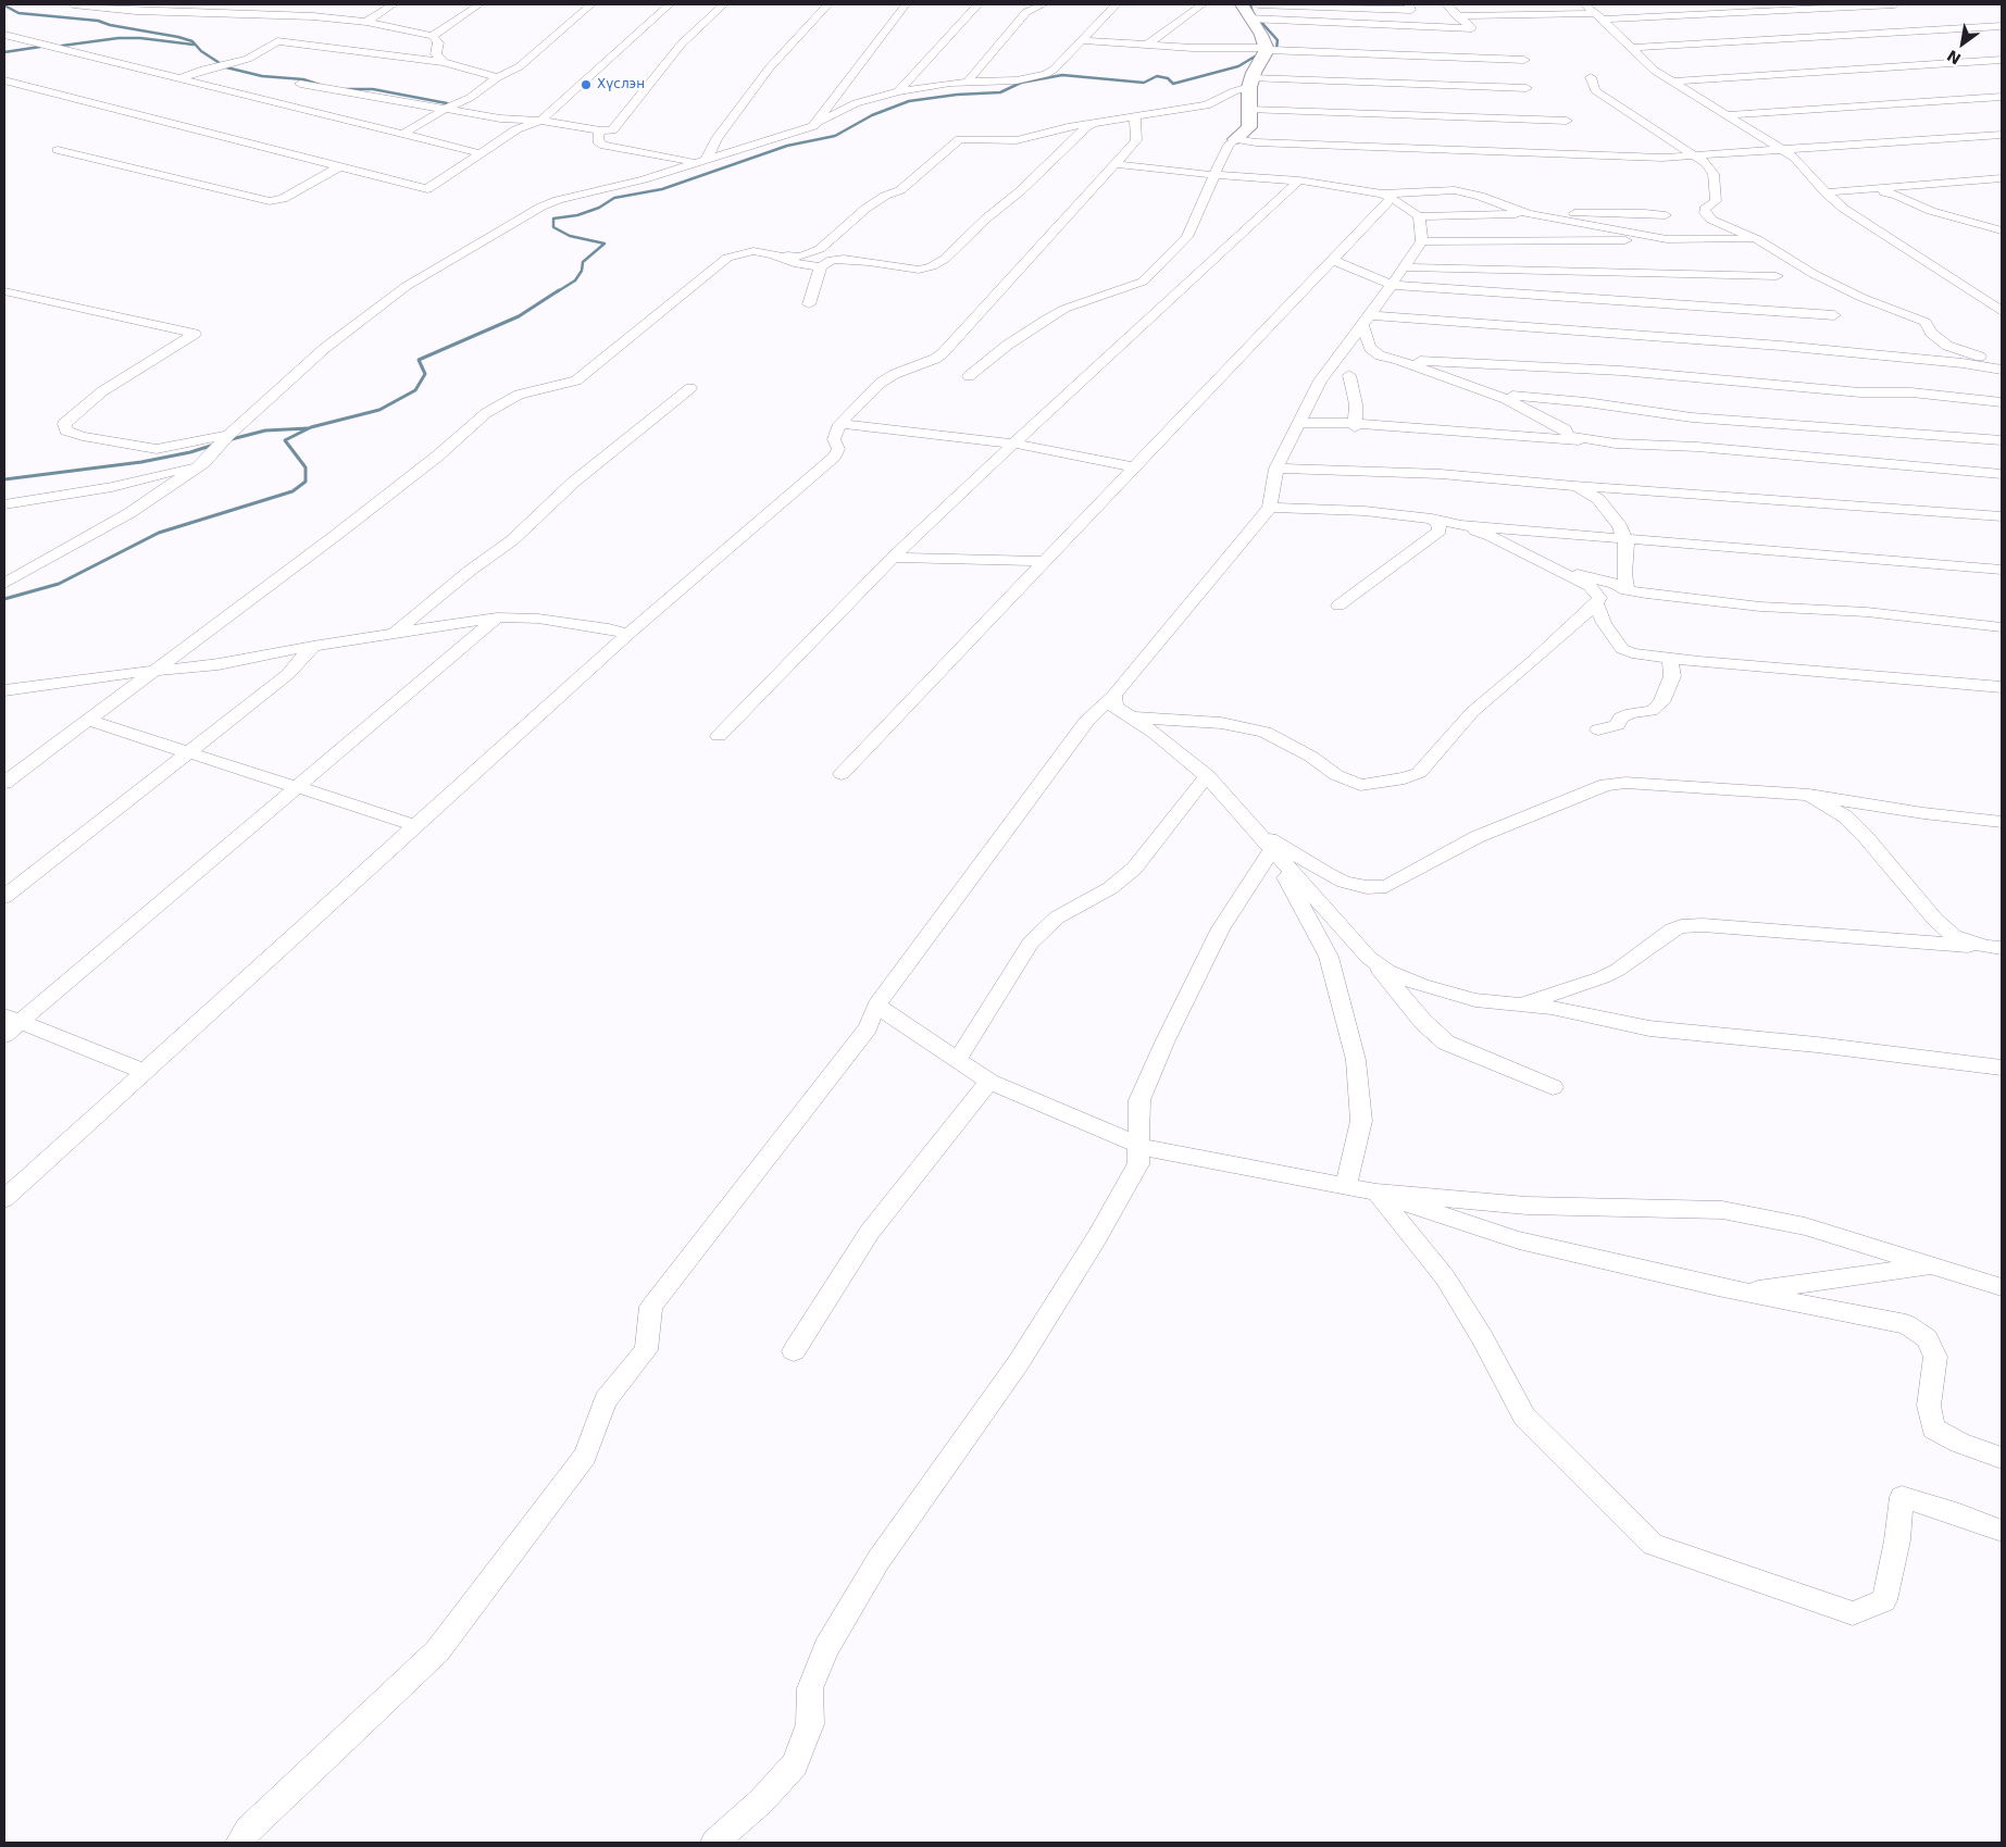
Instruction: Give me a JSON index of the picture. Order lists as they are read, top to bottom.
{
  "places": ["Хүслэн"],
  "north": "bottom left"
}
